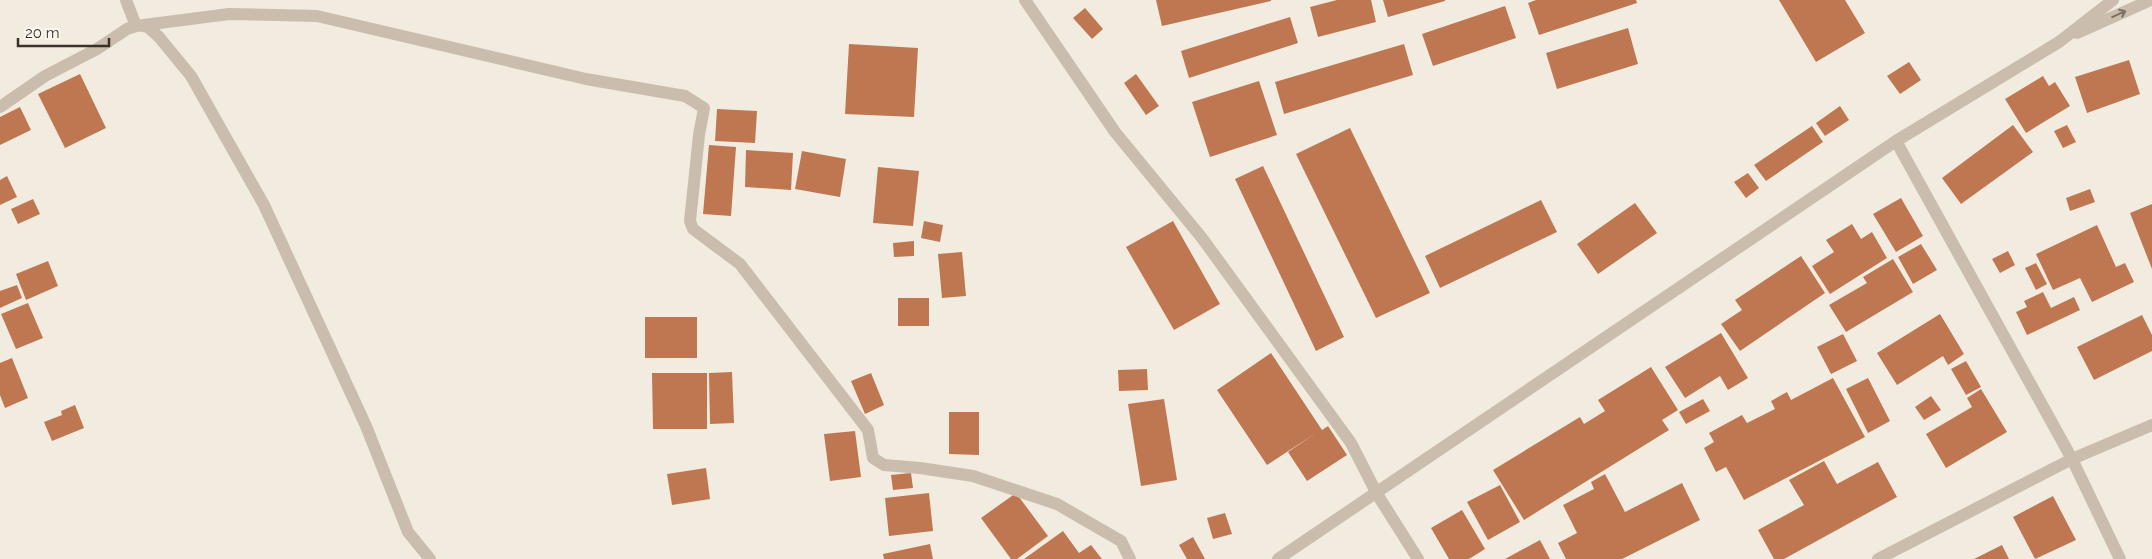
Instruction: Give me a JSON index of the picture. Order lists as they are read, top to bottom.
{
  "scale_bar": "20 m"
}
